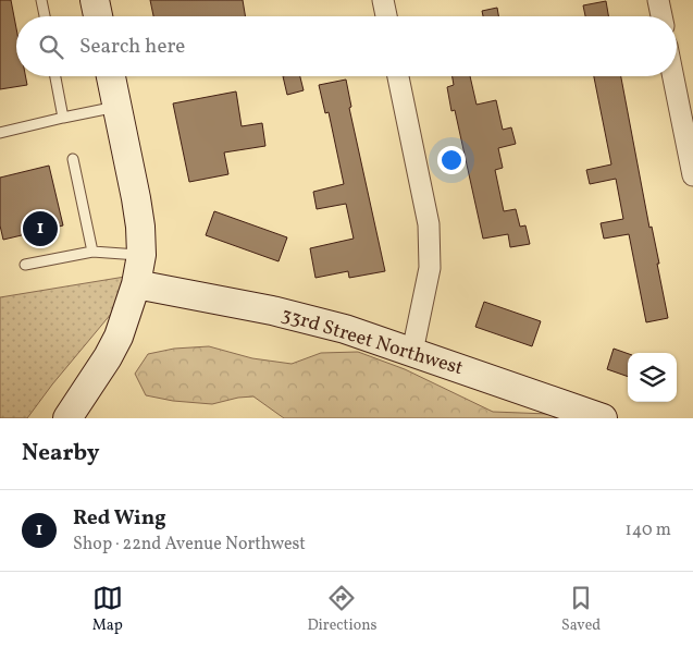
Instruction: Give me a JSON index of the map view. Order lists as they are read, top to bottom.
{
  "streets": {
    "street": ["33rd Street Northwest"]
  },
  "page": {
    "search": "Search here",
    "pins": "1",
    "heading": "Nearby",
    "list": [
      {
        "mark": "1",
        "name": "Red Wing",
        "note": "Shop · 22nd Avenue Northwest",
        "value": "140 m"
      }
    ],
    "nav": ["Map", "Directions", "Saved"]
  }
}
